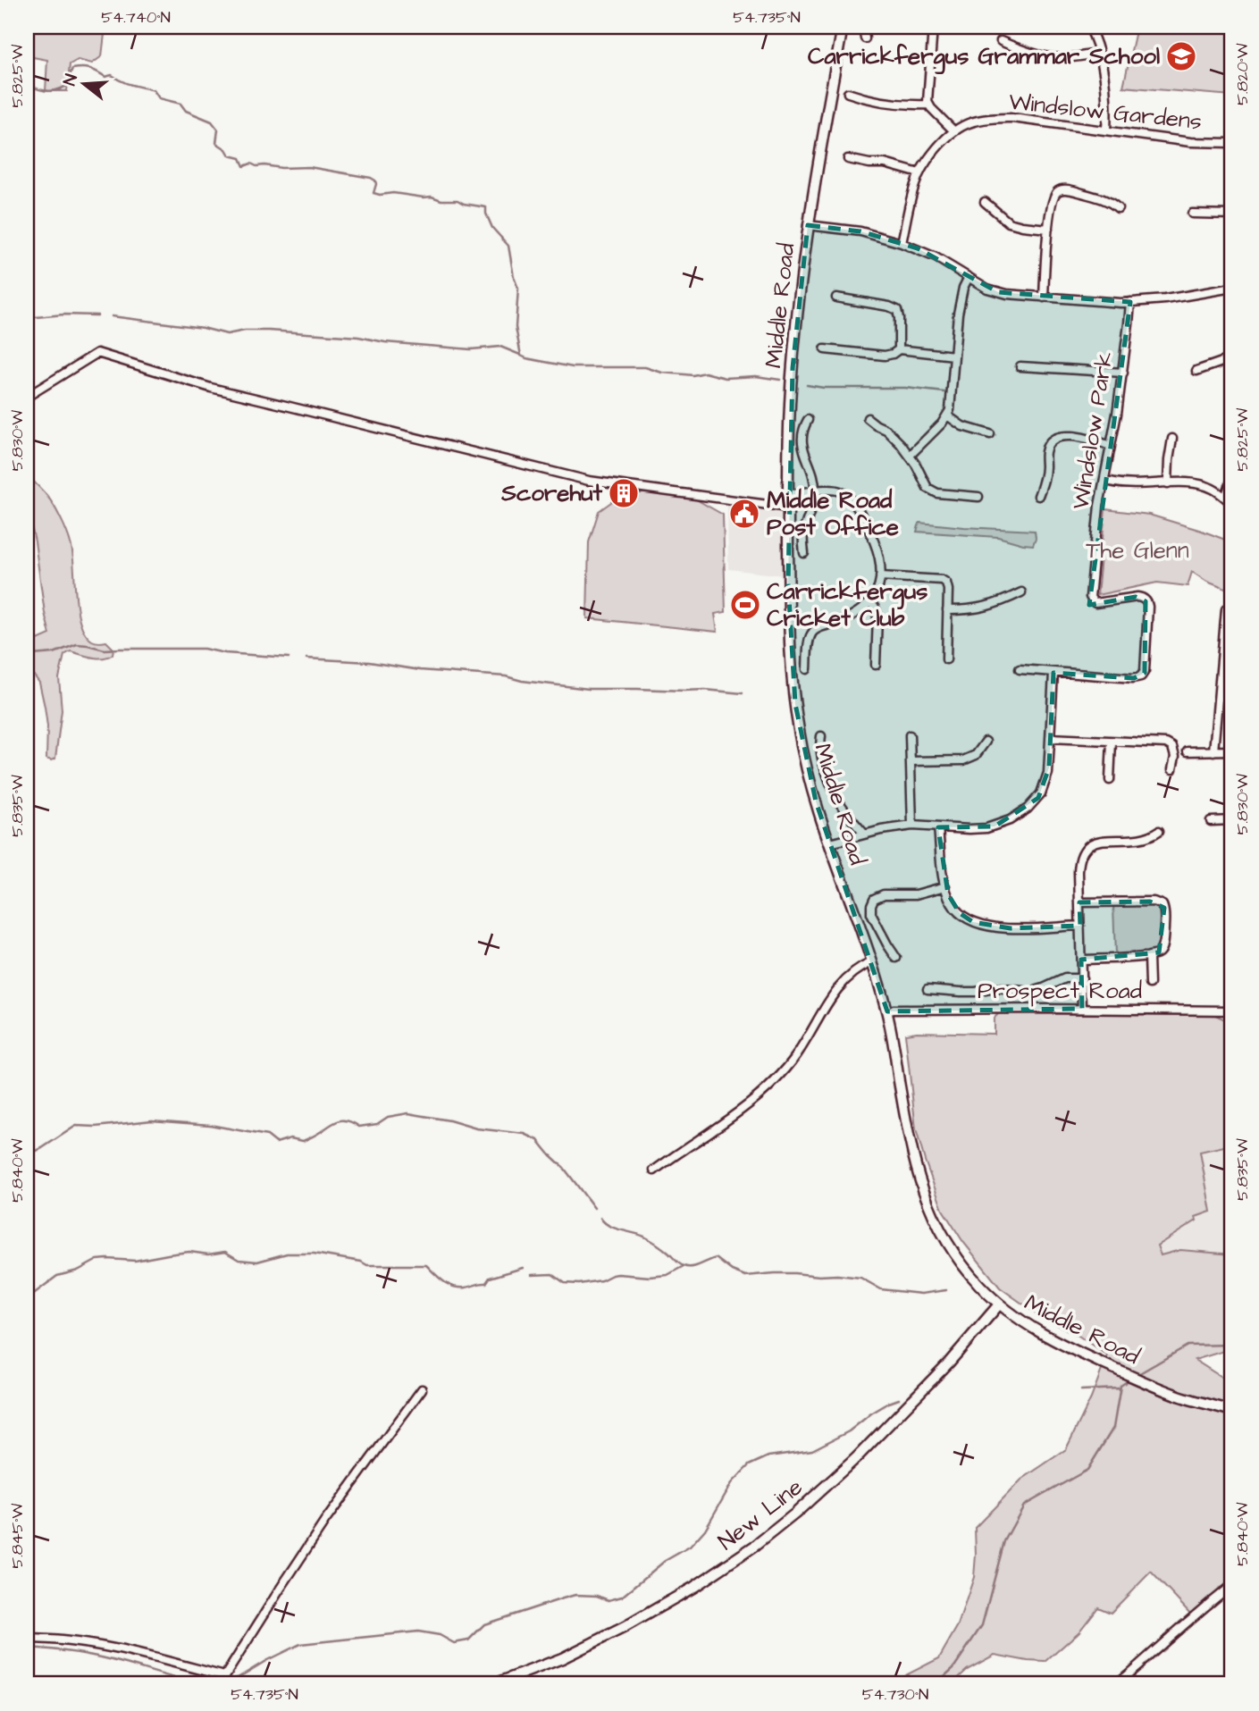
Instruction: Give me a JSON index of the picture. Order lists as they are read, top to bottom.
{
  "streets": {
    "main road": ["Middle Road", "New Line"],
    "street": ["Windslow Gardens", "Windslow Park", "Prospect Road"]
  },
  "crossings": [
    ["Middle Road", "Prospect Road"],
    ["Middle Road", "New Line"]
  ],
  "parks": ["The Glenn"],
  "places": {
    "school or university": ["Carrickfergus Grammar School"],
    "building": ["Scorehut"],
    "public building": ["Middle Road Post Office"],
    "sports": ["Carrickfergus Cricket Club"]
  },
  "north": "left",
  "coordinates": [
    "54.740°N",
    "54.735°N",
    "5.820°W",
    "5.825°W",
    "5.830°W",
    "5.835°W",
    "5.840°W",
    "5.845°W",
    "54.730°N"
  ]
}
